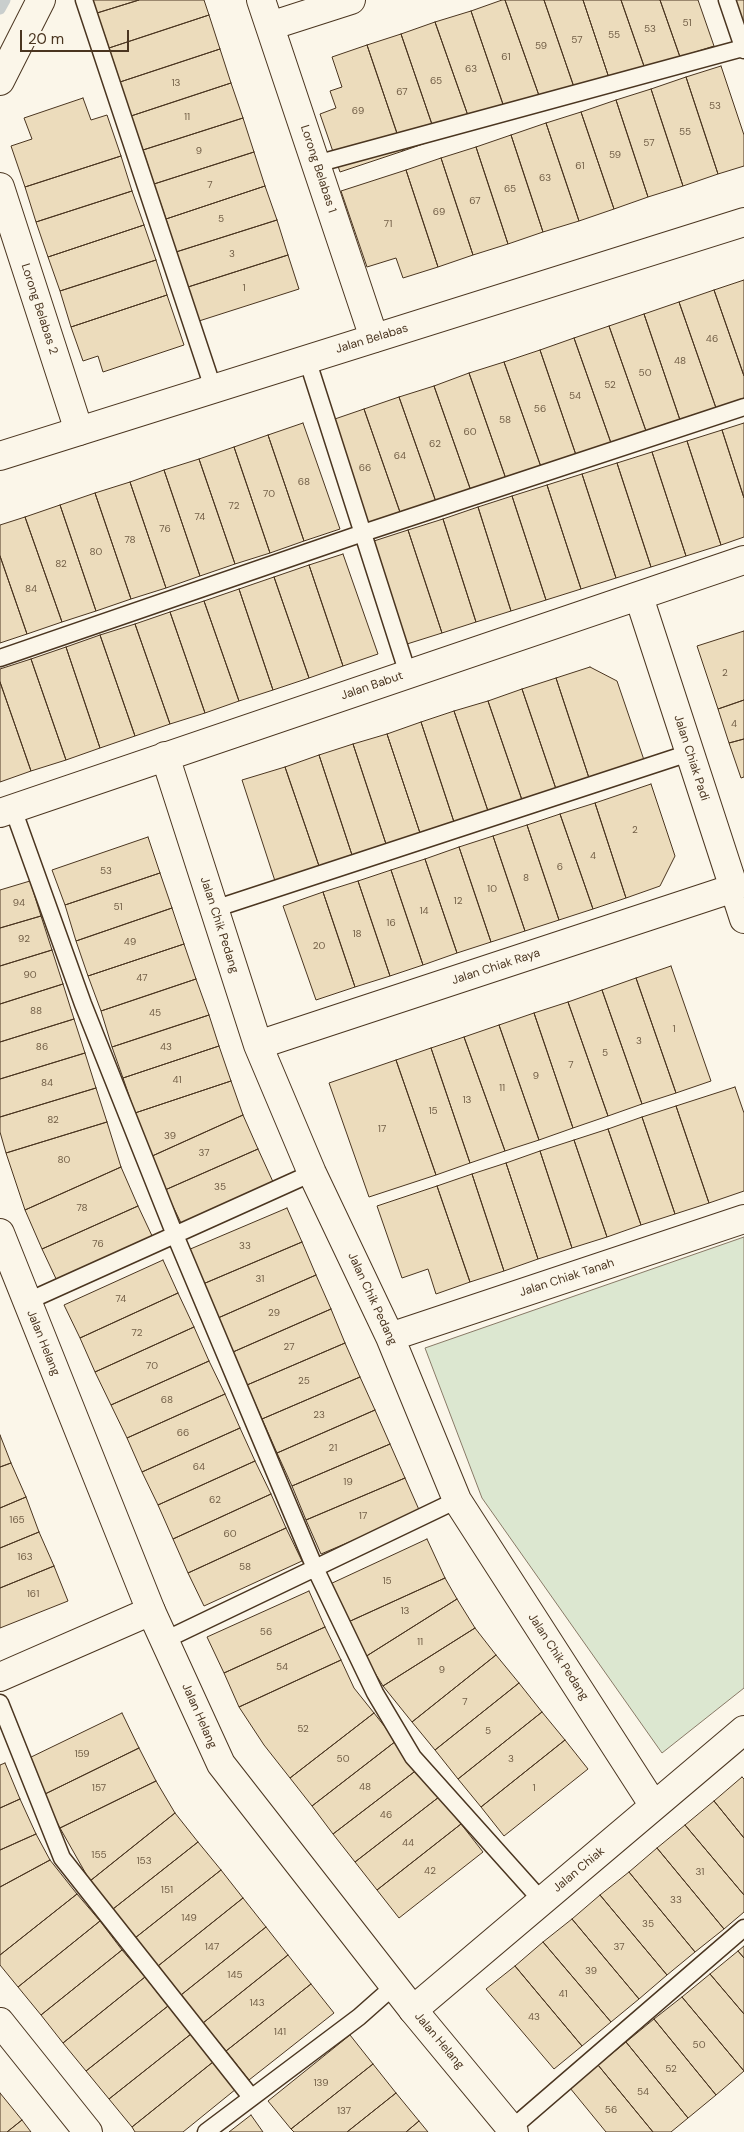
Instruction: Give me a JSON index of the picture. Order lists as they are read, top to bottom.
{
  "streets": {
    "street": [
      "Lorong Belabas 1",
      "Lorong Belabas 2",
      "Jalan Belabas",
      "Jalan Babut",
      "Jalan Chiak Padi",
      "Jalan Chik Pedang",
      "Jalan Chiak Raya",
      "Jalan Chiak Tanah",
      "Jalan Helang",
      "Jalan Chiak"
    ]
  },
  "crossings": [
    ["Lorong Belabas 1", "Jalan Belabas"],
    ["Lorong Belabas 2", "Jalan Belabas"],
    ["Jalan Babut", "Jalan Chiak Padi"],
    ["Jalan Babut", "Jalan Chik Pedang"],
    ["Jalan Chiak Padi", "Jalan Chiak Raya"],
    ["Jalan Chik Pedang", "Jalan Chiak Raya"],
    ["Jalan Chik Pedang", "Jalan Chiak Tanah"],
    ["Jalan Chik Pedang", "Jalan Chiak"],
    ["Jalan Helang", "Jalan Chiak"]
  ],
  "house_numbers": [
    "51",
    "53",
    "55",
    "57",
    "59",
    "61",
    "63",
    "65",
    "13",
    "67",
    "53",
    "69",
    "11",
    "55",
    "57",
    "9",
    "59",
    "61",
    "63",
    "7",
    "65",
    "67",
    "69",
    "5",
    "71",
    "3",
    "1",
    "46",
    "48",
    "50",
    "52",
    "54",
    "56",
    "58",
    "60",
    "62",
    "64",
    "66",
    "68",
    "70",
    "72",
    "74",
    "76",
    "78",
    "80",
    "82",
    "84",
    "2",
    "4",
    "2",
    "4",
    "6",
    "53",
    "8",
    "10",
    "12",
    "94",
    "51",
    "14",
    "16",
    "18",
    "92",
    "49",
    "20",
    "90",
    "47",
    "88",
    "45",
    "1",
    "3",
    "86",
    "43",
    "5",
    "7",
    "9",
    "41",
    "84",
    "11",
    "13",
    "15",
    "82",
    "17",
    "39",
    "37",
    "80",
    "35",
    "78",
    "76",
    "33",
    "31",
    "74",
    "29",
    "72",
    "27",
    "70",
    "25",
    "68",
    "23",
    "66",
    "21",
    "64",
    "19",
    "62",
    "17",
    "165",
    "60",
    "163",
    "58",
    "15",
    "161",
    "13",
    "56",
    "11",
    "54",
    "9",
    "7",
    "52",
    "5",
    "159",
    "50",
    "3",
    "48",
    "157",
    "1",
    "46",
    "44",
    "155",
    "153",
    "42",
    "31",
    "151",
    "33",
    "149",
    "35",
    "147",
    "37",
    "39",
    "145",
    "41",
    "143",
    "43",
    "141",
    "50",
    "52",
    "139",
    "54",
    "56",
    "137"
  ],
  "scale_bar": "20 m"
}
